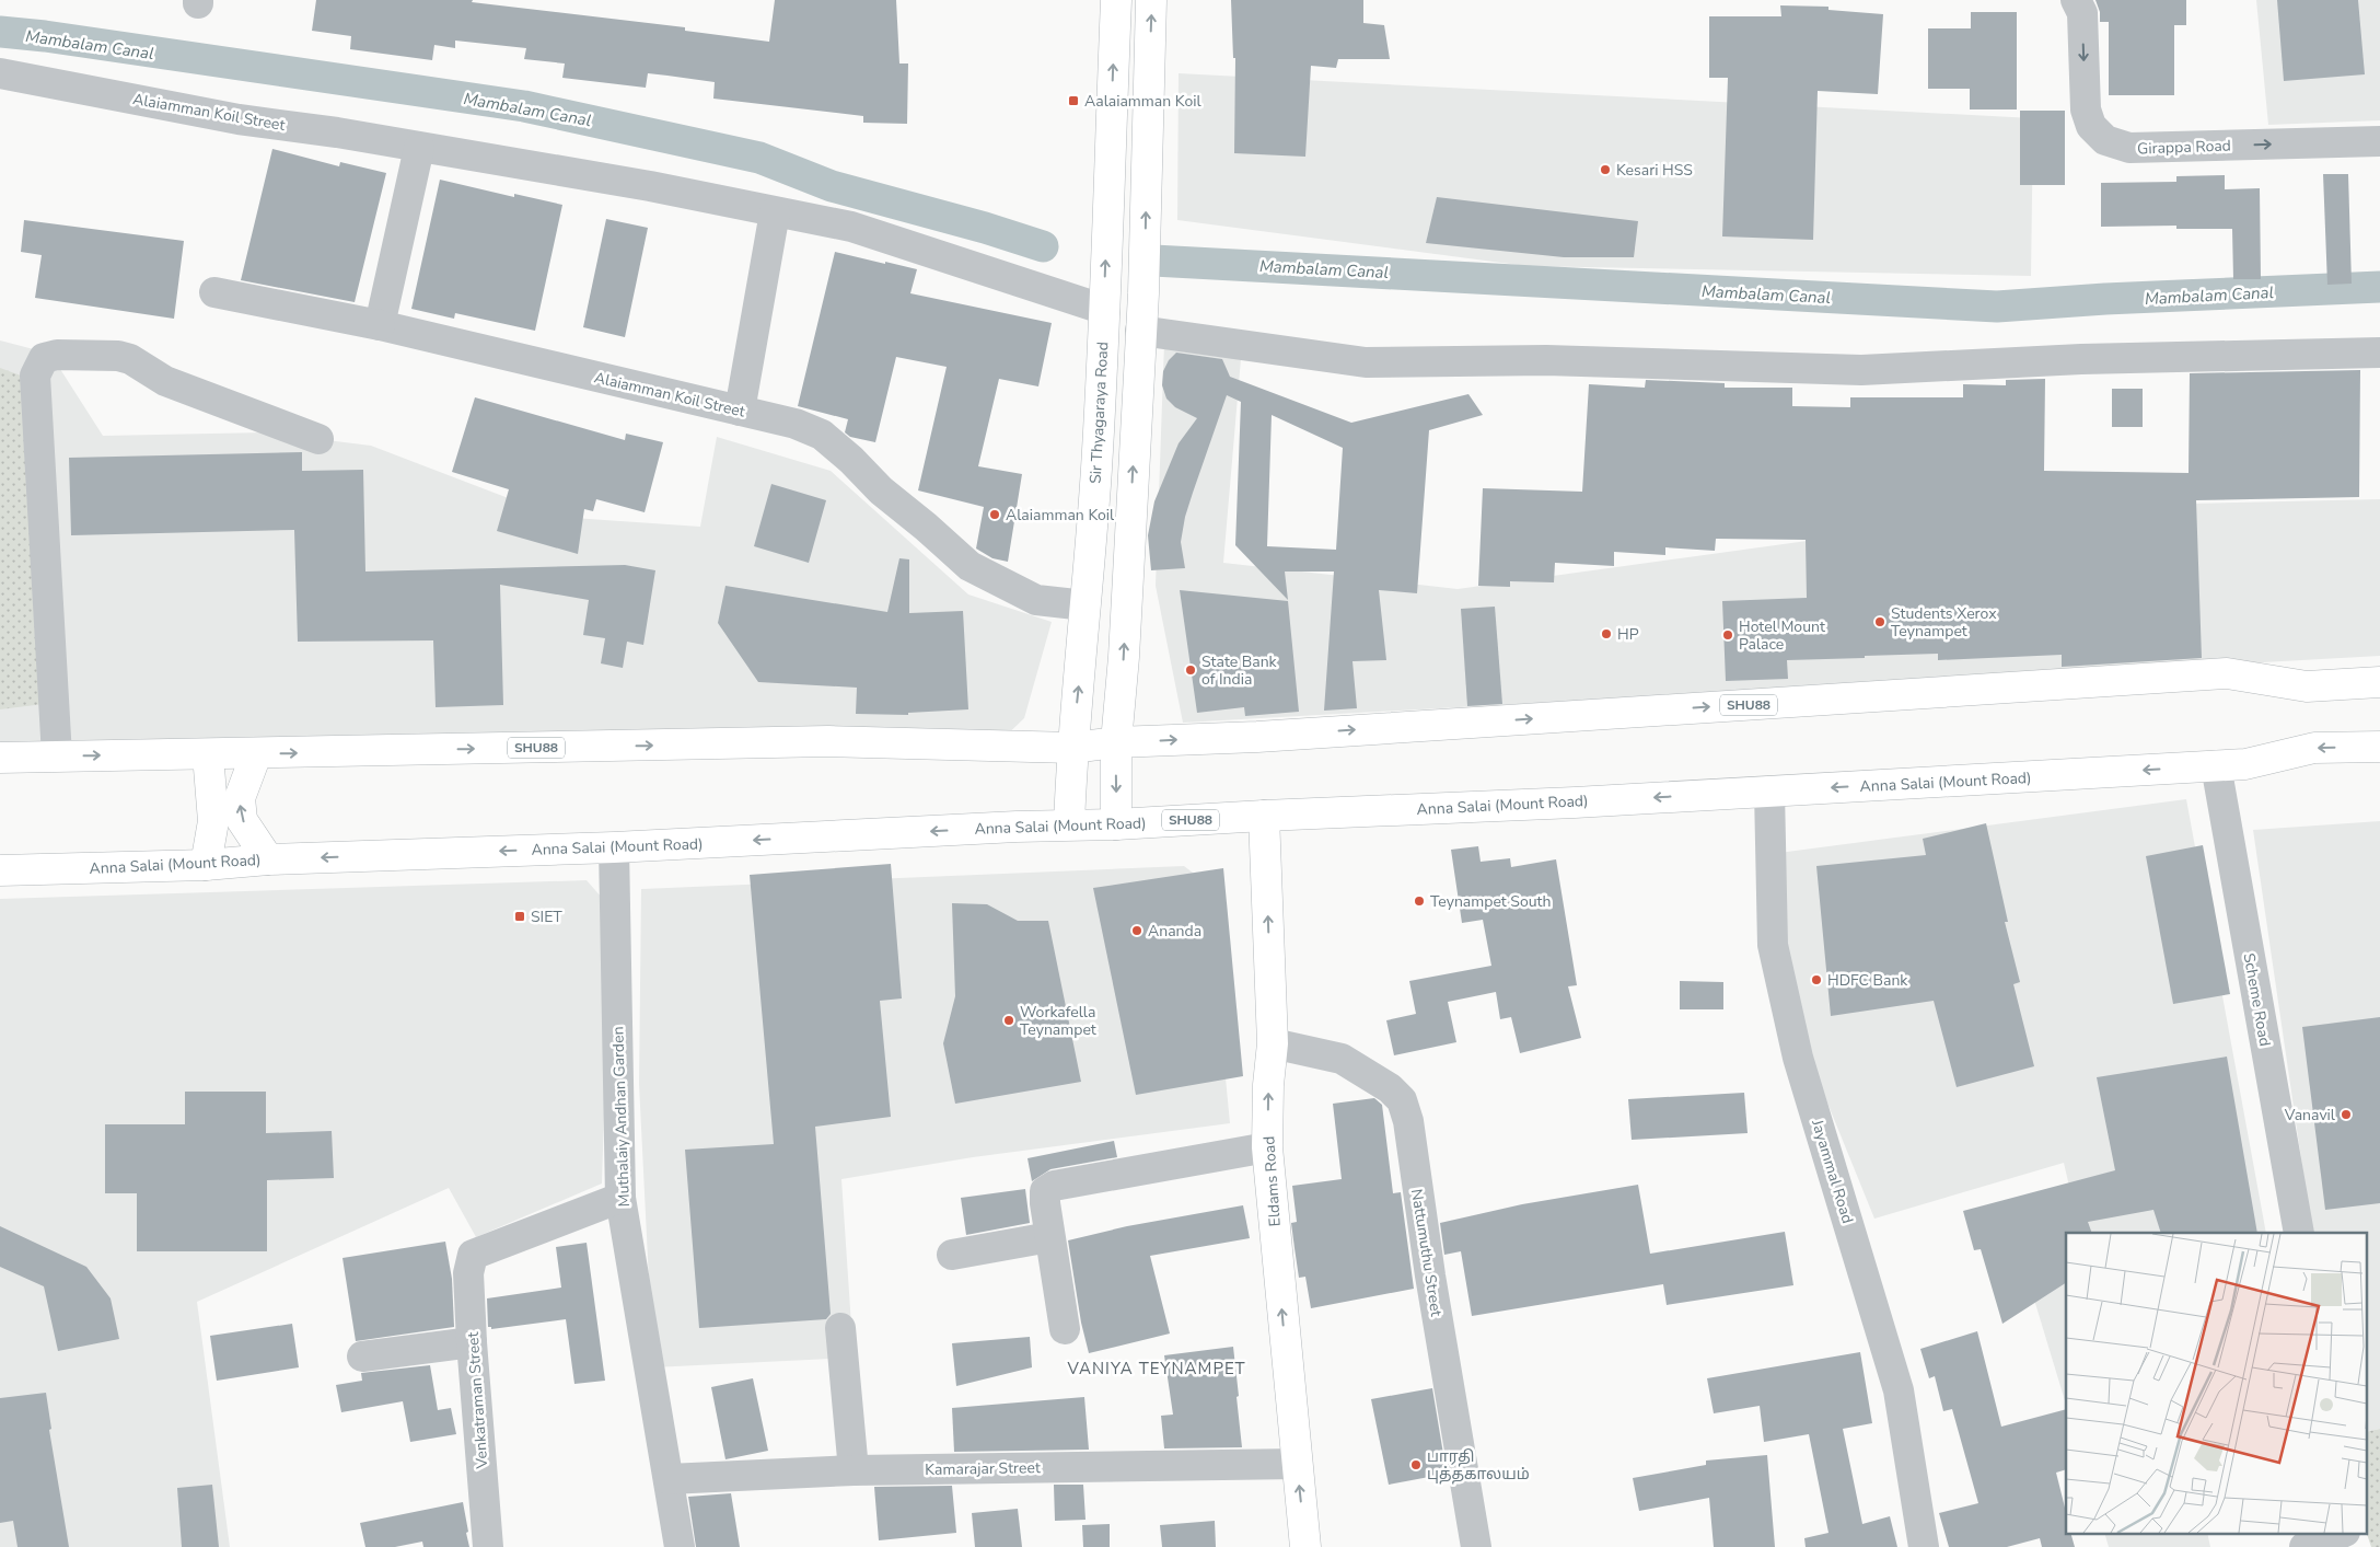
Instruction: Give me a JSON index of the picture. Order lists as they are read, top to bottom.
{
  "streets": {
    "main road": [
      "Sir Thyagaraya Road",
      "SHU88",
      "Anna Salai (Mount Road)",
      "Eldams Road"
    ],
    "street": [
      "Alaiamman Koil Street",
      "Girappa Road",
      "Scheme Road",
      "Muthalaiy Andhan Garden",
      "Jayammal Road",
      "Nattumuthu Street",
      "Venkatraman Street",
      "Kamarajar Street"
    ]
  },
  "crossings": [
    ["Alaiamman Koil Street", "Sir Thyagaraya Road"],
    ["Sir Thyagaraya Road", "SHU88"],
    ["Sir Thyagaraya Road", "Anna Salai (Mount Road)"],
    ["Anna Salai (Mount Road)", "Scheme Road"],
    ["Anna Salai (Mount Road)", "Muthalaiy Andhan Garden"],
    ["Anna Salai (Mount Road)", "Jayammal Road"],
    ["Anna Salai (Mount Road)", "Eldams Road"],
    ["Muthalaiy Andhan Garden", "Venkatraman Street"],
    ["Muthalaiy Andhan Garden", "Kamarajar Street"],
    ["Eldams Road", "Nattumuthu Street"],
    ["Eldams Road", "Kamarajar Street"]
  ],
  "one_way": ["Eldams Road"],
  "districts": ["VANIYA TEYNAMPET"],
  "water": ["Mambalam Canal"],
  "places": {
    "transit": ["Aalaiamman Koil", "SIET"],
    "other": [
      "Kesari HSS",
      "Alaiamman Koil",
      "Students Xerox Teynampet",
      "HP",
      "Hotel Mount Palace",
      "State Bank of India",
      "Teynampet South",
      "Ananda",
      "HDFC Bank",
      "Workafella Teynampet",
      "Vanavil",
      "பாரதி புத்தகாலயம்"
    ]
  }
}
